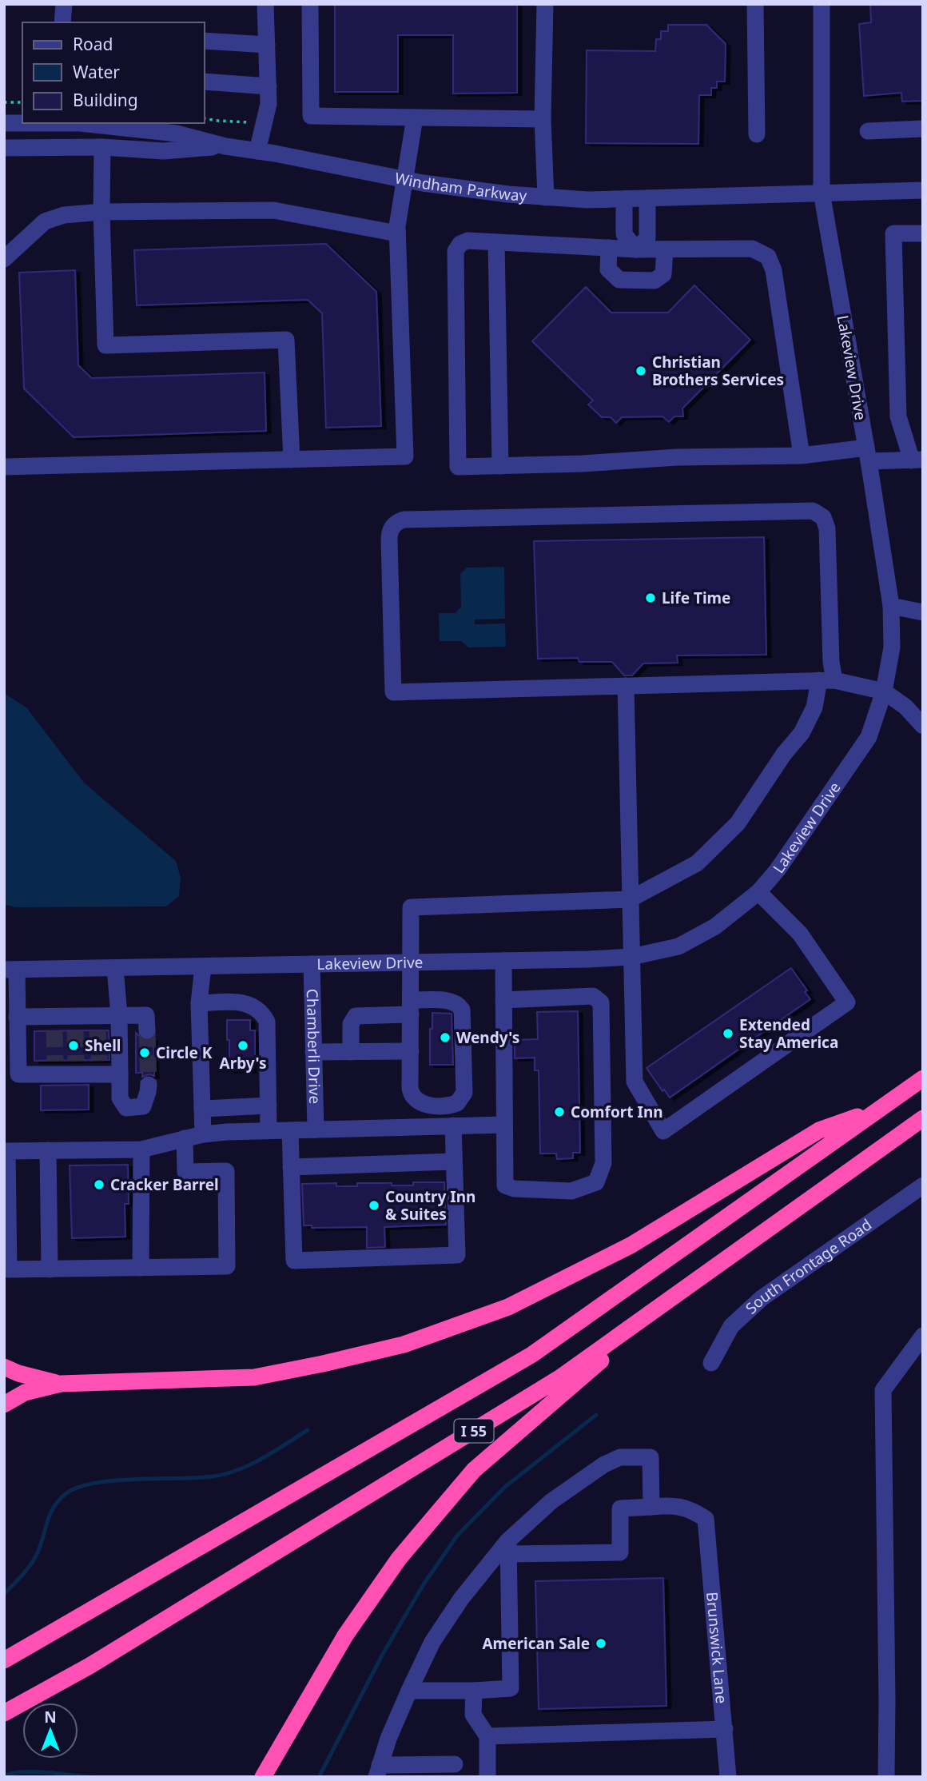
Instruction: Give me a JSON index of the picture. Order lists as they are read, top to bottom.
{
  "streets": {
    "highway": ["I 55"],
    "street": [
      "Windham Parkway",
      "Lakeview Drive",
      "Chamberli Drive",
      "South Frontage Road",
      "Brunswick Lane"
    ]
  },
  "crossings": [
    ["Windham Parkway", "Lakeview Drive"],
    ["Lakeview Drive", "Chamberli Drive"]
  ],
  "places": [
    "Christian Brothers Services",
    "Life Time",
    "Extended Stay America",
    "Wendy's",
    "Shell",
    "Arby's",
    "Circle K",
    "Comfort Inn",
    "Cracker Barrel",
    "Country Inn & Suites",
    "American Sale"
  ],
  "legend": ["Road", "Water", "Building"],
  "north": "top"
}
